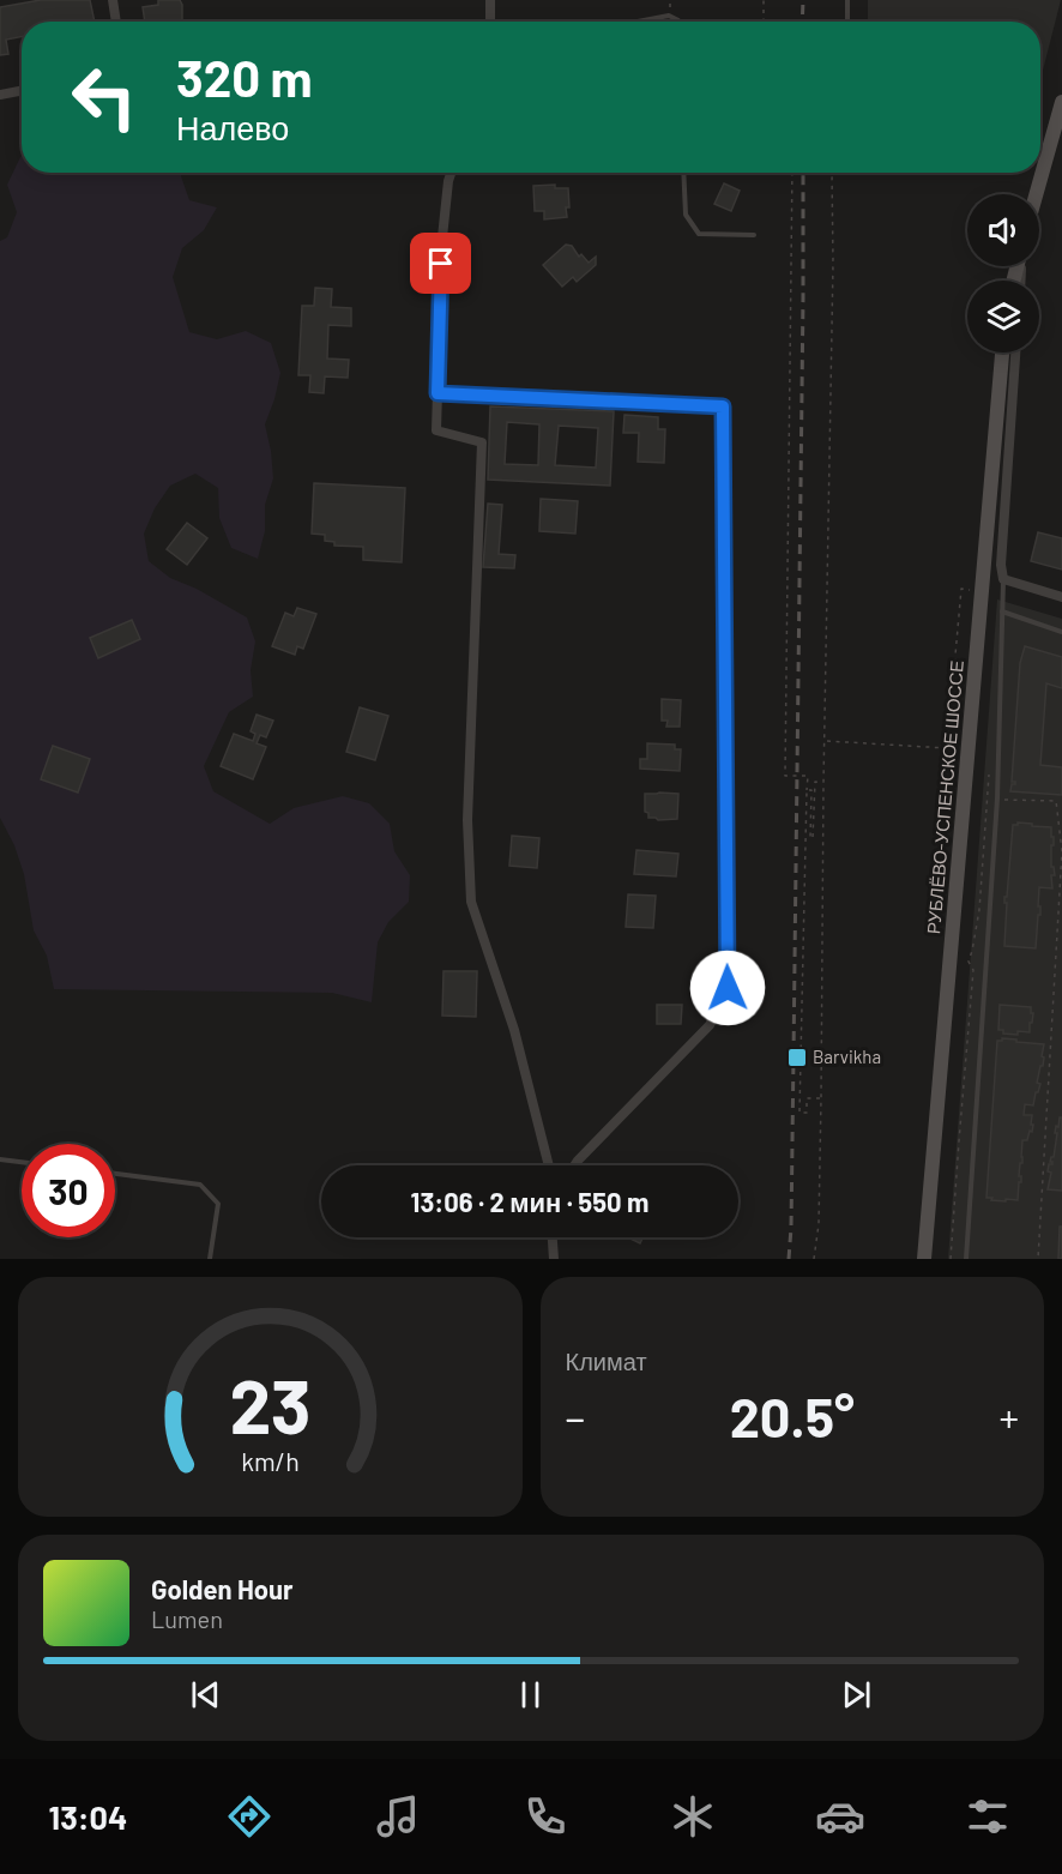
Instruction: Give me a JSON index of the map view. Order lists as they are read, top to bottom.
{
  "streets": {
    "main road": ["РУБЛЁВО-УСПЕНСКОЕ ШОССЕ"]
  },
  "places": {
    "transit": ["Barvikha"]
  },
  "page": {
    "turn": ["320 m", "Налево"],
    "limit": "30",
    "trip": "13:06 · 2 мин · 550 m",
    "tile": "Климат",
    "heat": ["−", "20.5°", "+"],
    "song": ["Golden Hour", "Lumen"],
    "tabs": "13:04",
    "gauge": ["23", "km/h"]
  }
}
